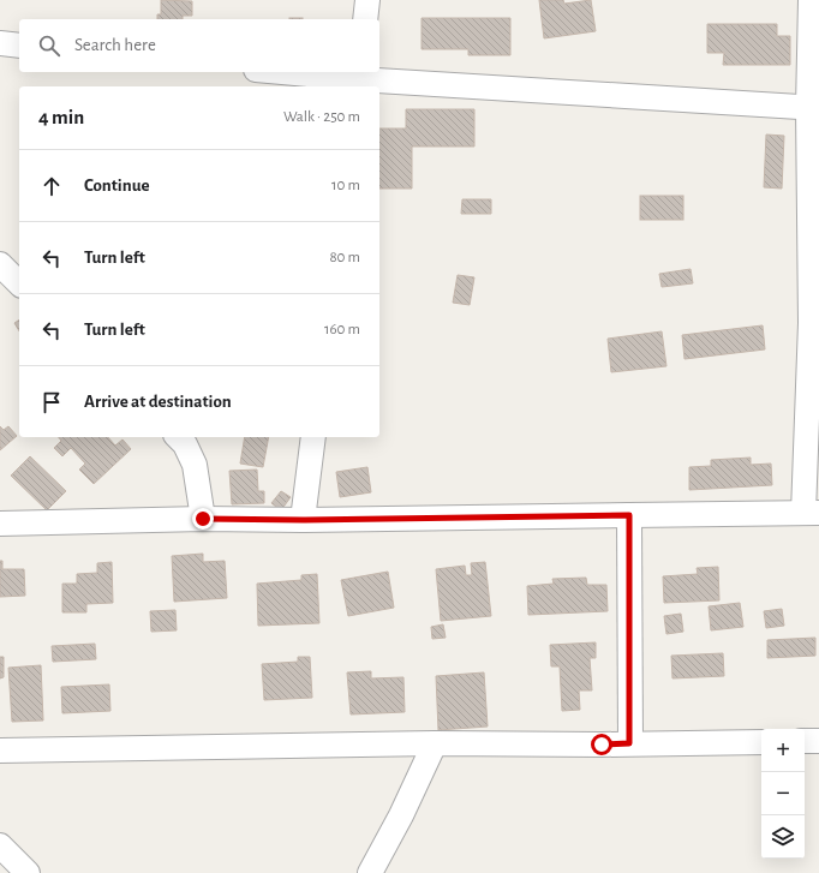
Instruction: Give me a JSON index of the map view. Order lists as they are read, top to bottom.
{
  "page": {
    "search": "Search here",
    "heading": ["4 min", "Walk · 250 m"],
    "list": [
      ["Continue", "10 m"],
      ["Turn left", "80 m"],
      ["Turn left", "160 m"],
      "Arrive at destination"
    ],
    "map_buttons": ["+", "−"]
  }
}
